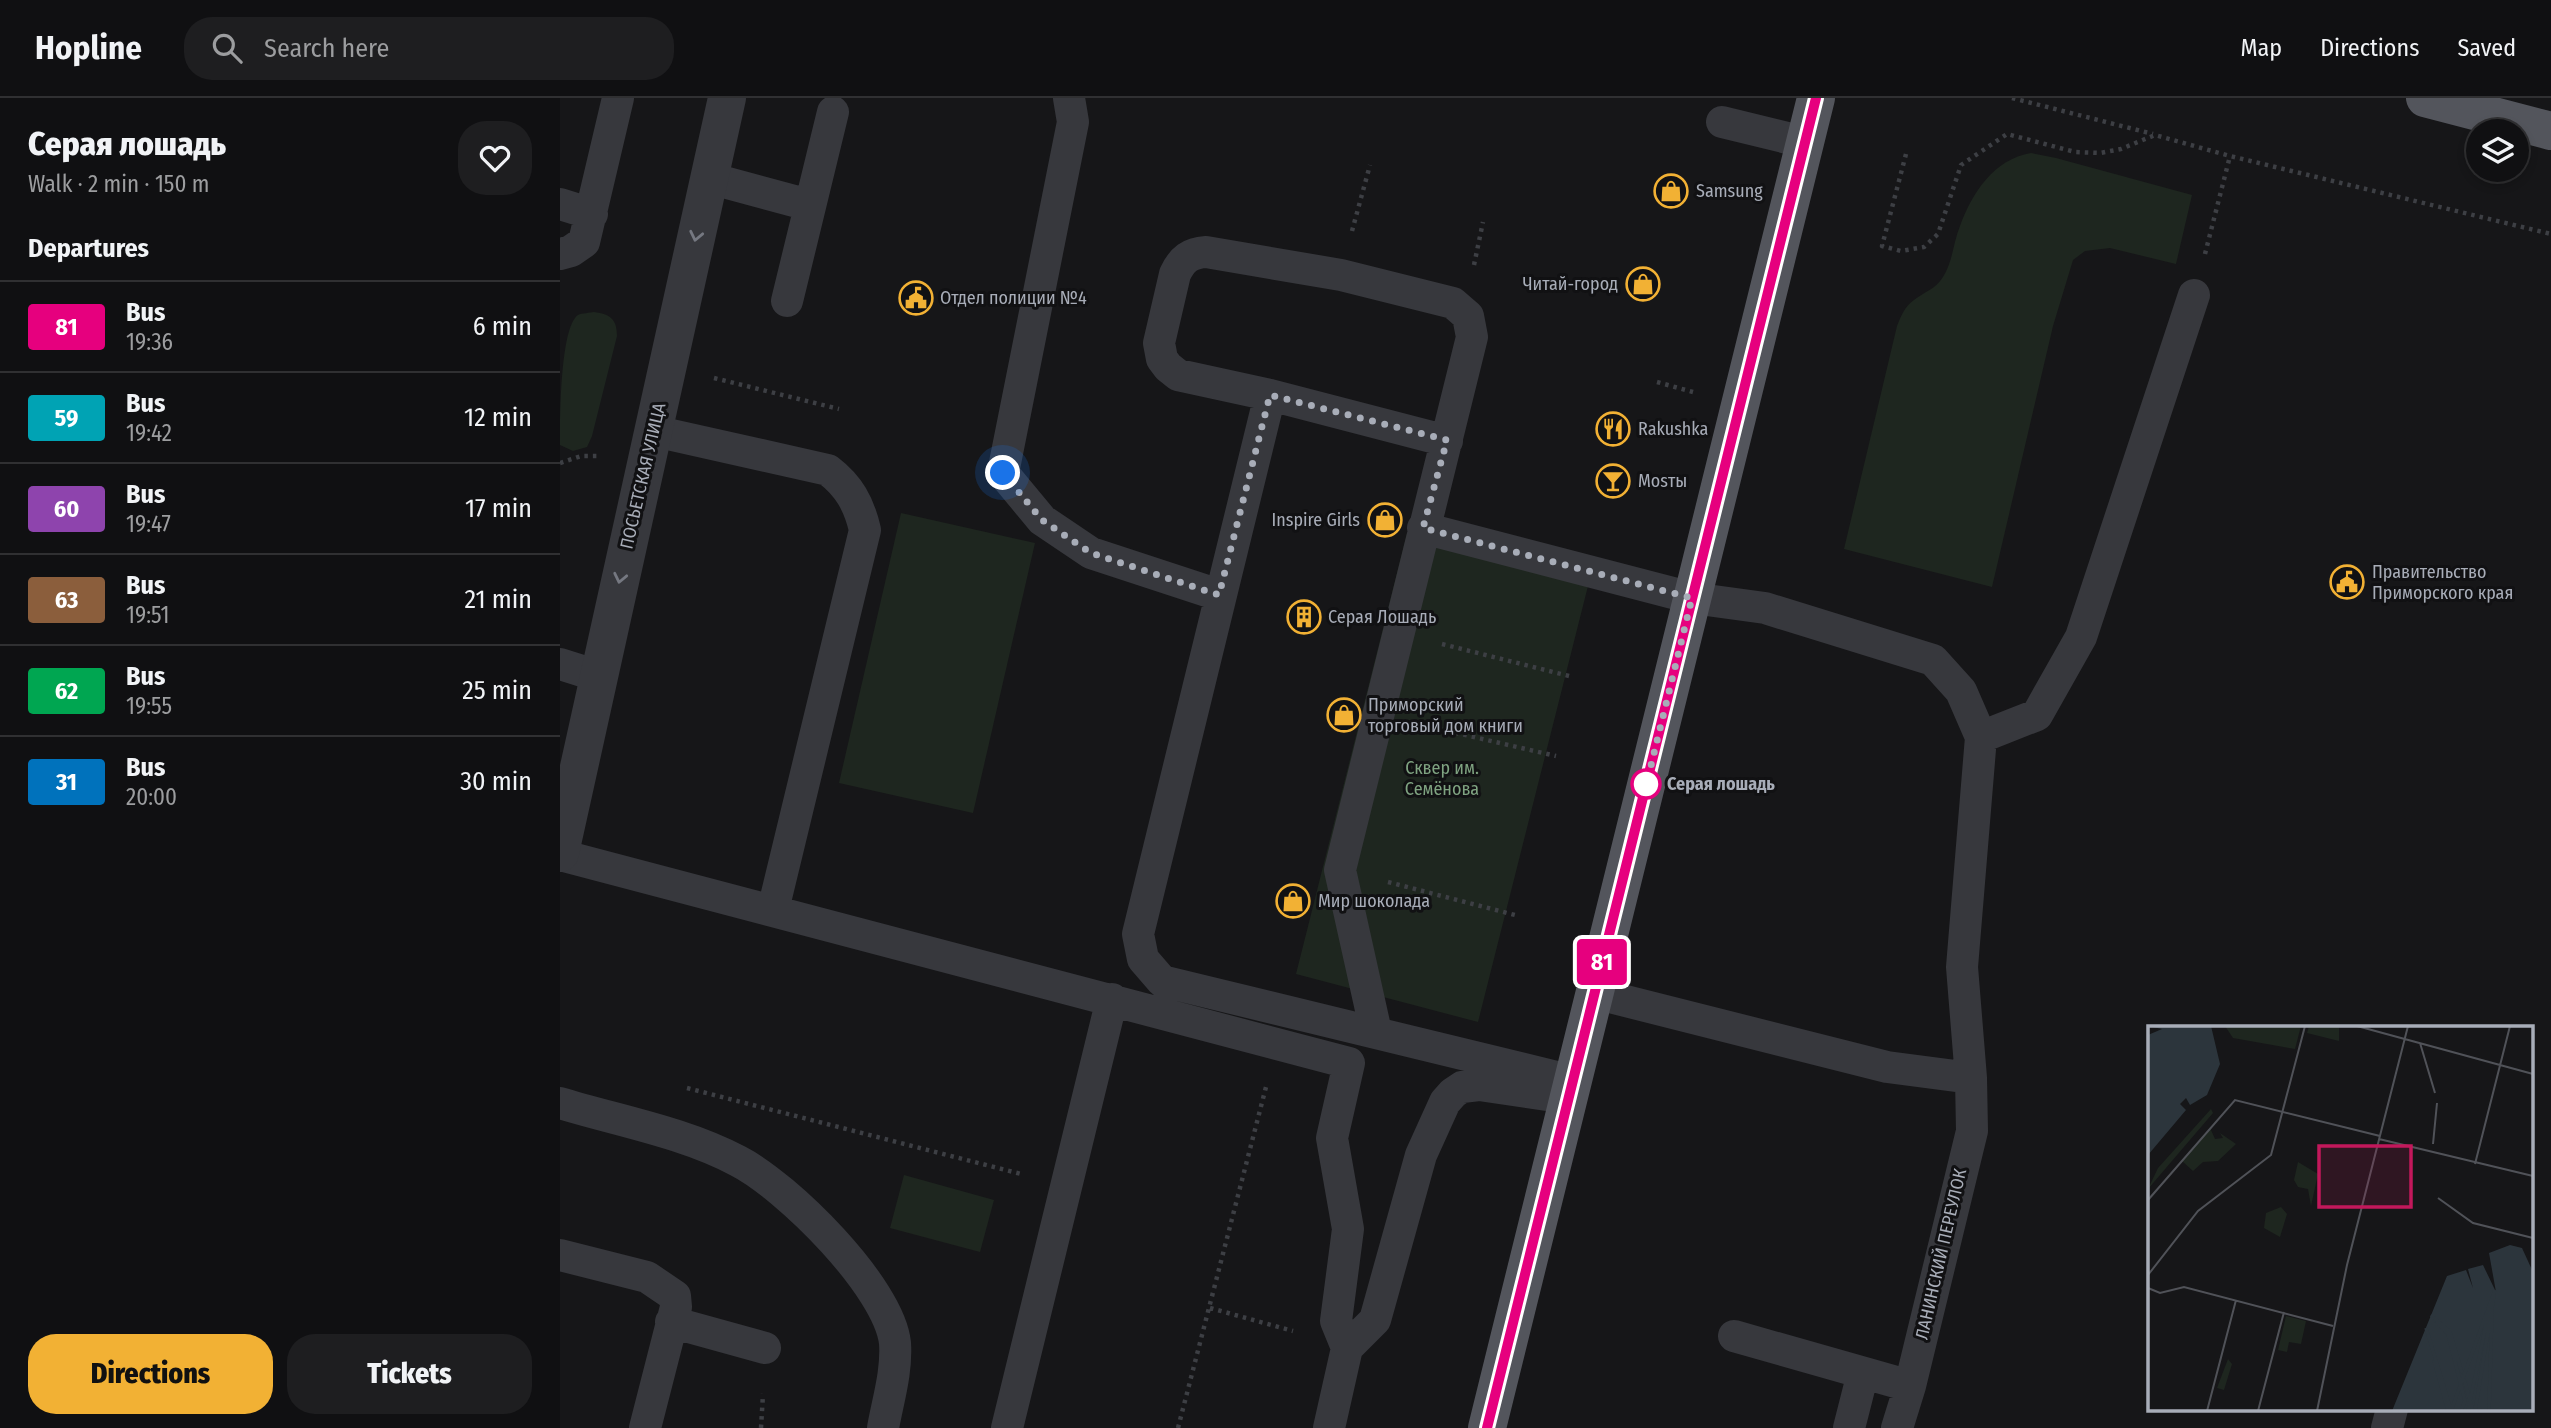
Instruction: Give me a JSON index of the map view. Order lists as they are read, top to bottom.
{
  "streets": {
    "street": ["ПОСЬЕТСКАЯ УЛИЦА"],
    "lane": ["ЛАНИНСКИЙ ПЕРЕУЛОК"]
  },
  "one_way": ["ПОСЬЕТСКАЯ УЛИЦА"],
  "parks": ["Сквер им. Семёнова"],
  "places": {
    "shop": [
      "Samsung",
      "Читай-город",
      "Inspire Girls",
      "Приморский торговый дом книги",
      "Мир шоколада"
    ],
    "public building": ["Отдел полиции №4", "Правительство Приморского края"],
    "restaurant": ["Rakushka"],
    "bar": ["Mosты"],
    "building": ["Серая Лошадь"],
    "other": ["Серая лошадь"]
  },
  "lines": ["bus line 81"],
  "page": {
    "header": "Hopline",
    "search": "Search here",
    "nav": ["Map", "Directions", "Saved"],
    "heading": [
      ["Серая лошадь", "Walk · 2 min · 150 m"],
      "Departures"
    ],
    "on_map": "81",
    "list": [
      {
        "mark": "81",
        "name": "Bus",
        "note": "19:36",
        "value": "6 min"
      },
      {
        "mark": "59",
        "name": "Bus",
        "note": "19:42",
        "value": "12 min"
      },
      {
        "mark": "60",
        "name": "Bus",
        "note": "19:47",
        "value": "17 min"
      },
      {
        "mark": "63",
        "name": "Bus",
        "note": "19:51",
        "value": "21 min"
      },
      {
        "mark": "62",
        "name": "Bus",
        "note": "19:55",
        "value": "25 min"
      },
      {
        "mark": "31",
        "name": "Bus",
        "note": "20:00",
        "value": "30 min"
      }
    ],
    "buttons": ["Directions", "Tickets"]
  }
}
